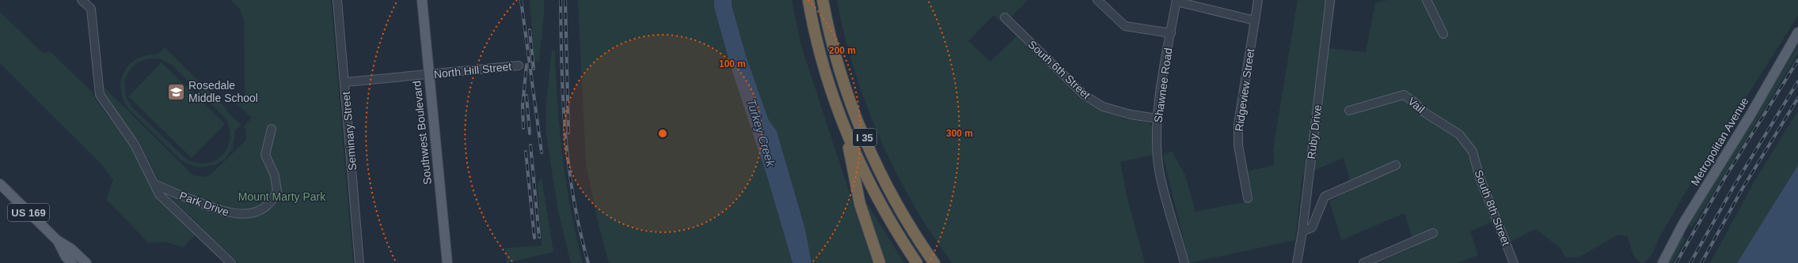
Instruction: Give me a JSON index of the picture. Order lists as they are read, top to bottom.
{
  "streets": {
    "highway": ["I 35"],
    "main road": ["Southwest Boulevard", "Metropolitan Avenue", "US 169"],
    "street": [
      "South 6th Street",
      "North Hill Street",
      "Shawnee Road",
      "Ridgeview Street",
      "Vail",
      "Seminary Street",
      "Ruby Drive",
      "Park Drive",
      "South 8th Street"
    ]
  },
  "crossings": [
    ["South 6th Street", "Shawnee Road"],
    ["North Hill Street", "Seminary Street"],
    ["North Hill Street", "Southwest Boulevard"],
    ["Vail", "South 8th Street"]
  ],
  "water": ["Turkey Creek"],
  "parks": ["Mount Marty Park"],
  "places": {
    "school or university": ["Rosedale Middle School"]
  },
  "rings": ["200 m", "100 m", "300 m"]
}
